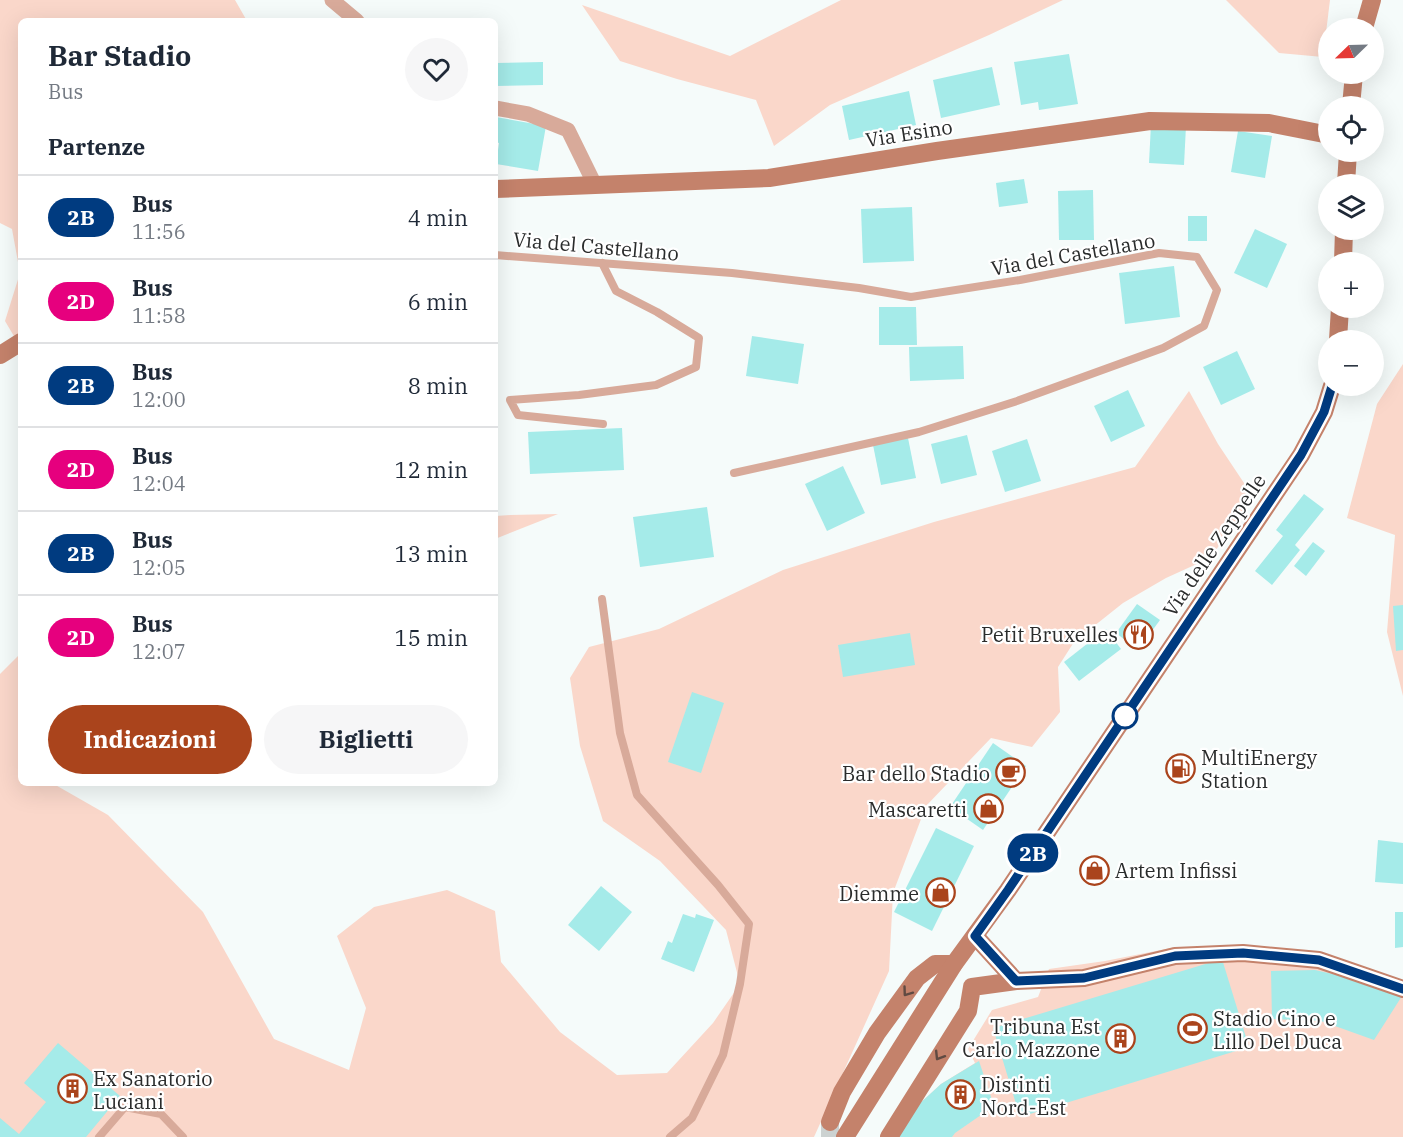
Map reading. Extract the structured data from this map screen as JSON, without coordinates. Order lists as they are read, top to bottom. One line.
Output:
{"streets":{"street":["Via Esino","Via delle Zeppelle"],"lane":["Via del Castellano"]},"places":{"restaurant":["Petit Bruxelles"],"fuel station":["MultiEnergy Station"],"cafe":["Bar dello Stadio"],"shop":["Mascaretti","Artem Infissi","Diemme"],"sports":["Stadio Cino e Lillo Del Duca"],"building":["Tribuna Est Carlo Mazzone","Ex Sanatorio Luciani","Distinti Nord-Est"]},"lines":["bus line 2B"],"north":"bottom left","page":{"on_map":"2B","map_buttons":["+","−"],"heading":[["Bar Stadio","Bus"],"Partenze"],"list":[{"mark":"2B","name":"Bus","note":"11:56","value":"4 min"},{"mark":"2D","name":"Bus","note":"11:58","value":"6 min"},{"mark":"2B","name":"Bus","note":"12:00","value":"8 min"},{"mark":"2D","name":"Bus","note":"12:04","value":"12 min"},{"mark":"2B","name":"Bus","note":"12:05","value":"13 min"},{"mark":"2D","name":"Bus","note":"12:07","value":"15 min"}],"buttons":["Indicazioni","Biglietti"]}}
